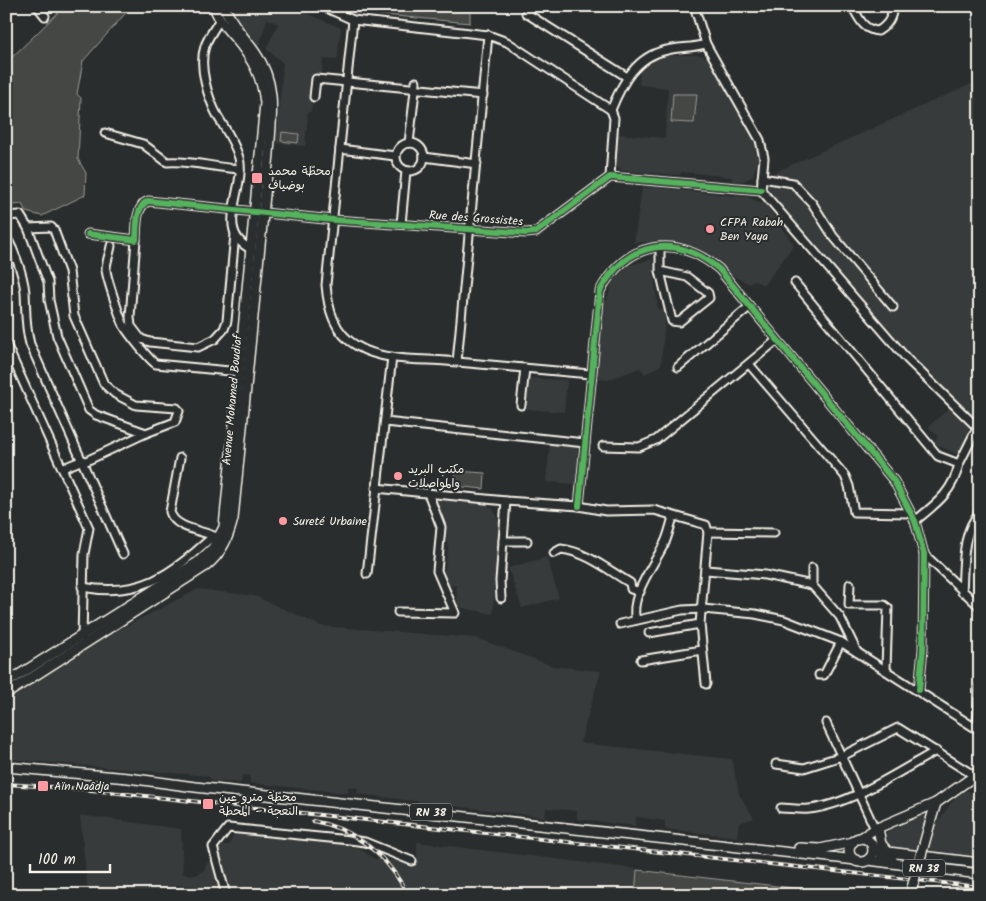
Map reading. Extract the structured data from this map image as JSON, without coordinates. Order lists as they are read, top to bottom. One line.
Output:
{"streets":{"main road":["Avenue Mohamed Boudiaf","RN 38"],"street":["Rue des Grossistes"]},"crossings":[["Rue des Grossistes","Avenue Mohamed Boudiaf"]],"places":{"transit":["محطّة محمد بوضياف","Aïn Naâdja","محطّة مترو عين النعجة – المحطة"],"other":["CFPA Rabah Ben Yaya","مكتب البريد والمواصلات","Sureté Urbaine"]},"scale_bar":"100 m"}
